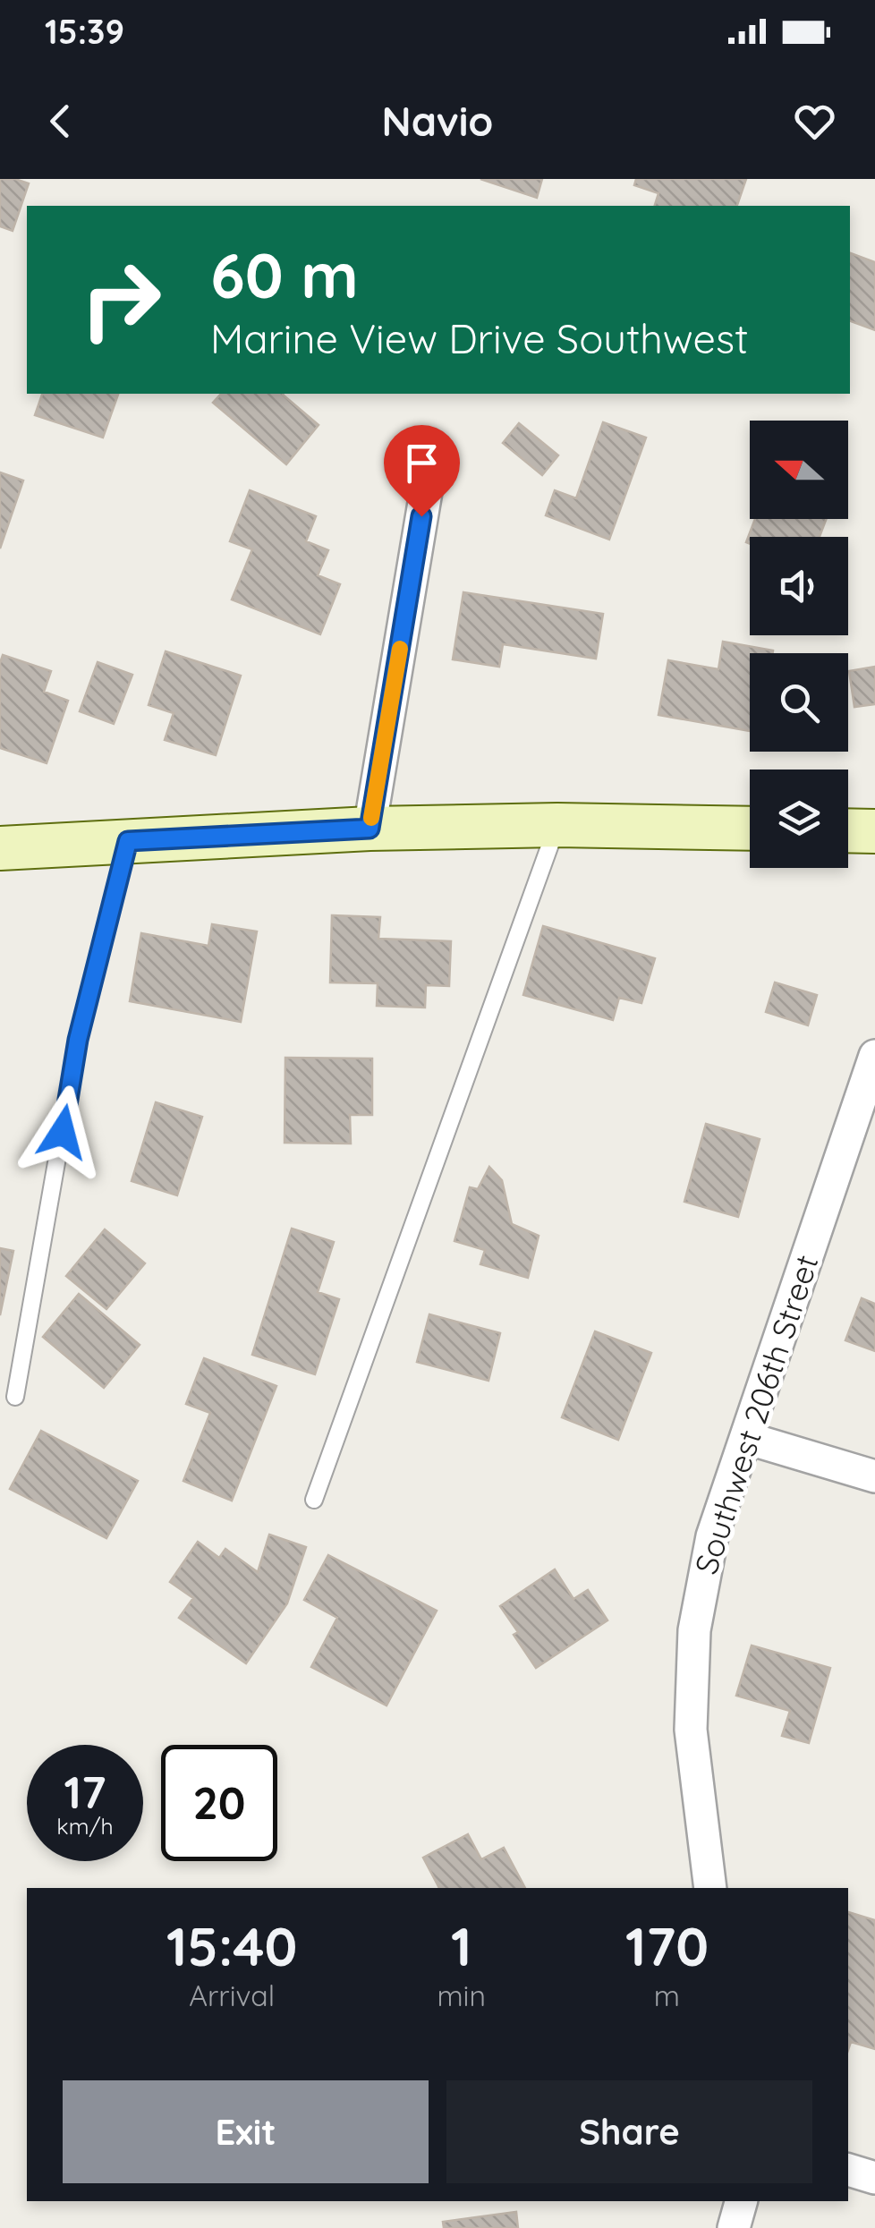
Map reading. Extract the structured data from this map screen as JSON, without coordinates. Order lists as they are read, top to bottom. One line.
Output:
{"streets":{"street":["Southwest 206th Street"]},"north":"left","page":{"status":"15:39","header":"Navio","turn":["60 m","Marine View Drive Southwest"],"speed":"17 km/h","limit":"20","eta":["15:40","Arrival","1","min","170","m"],"buttons":["Exit","Share"]}}
